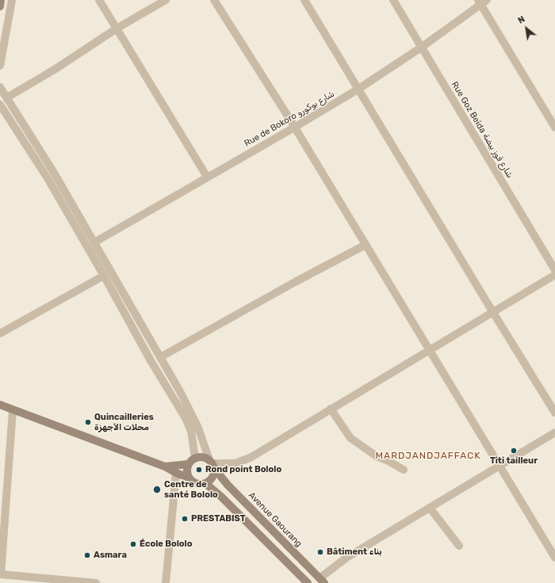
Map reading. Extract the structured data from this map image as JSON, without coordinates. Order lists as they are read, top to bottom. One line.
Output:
{"streets":{"main road":["Avenue Gaourang"],"street":["Rue de Bokoro شارع بوكورو","Rue Goz Beïda شارع قوز بيضة"]},"crossings":[["Rue de Bokoro شارع بوكورو","Rue Goz Beïda شارع قوز بيضة"]],"districts":["MARDJANDJAFFACK"],"places":["Quincailleries محلات الأجهزة","Titi tailleur","Rond point Bololo","Centre de santé Bololo","PRESTABIST","École Bololo","Bâtiment بناء","Asmara"],"north":"top left"}
